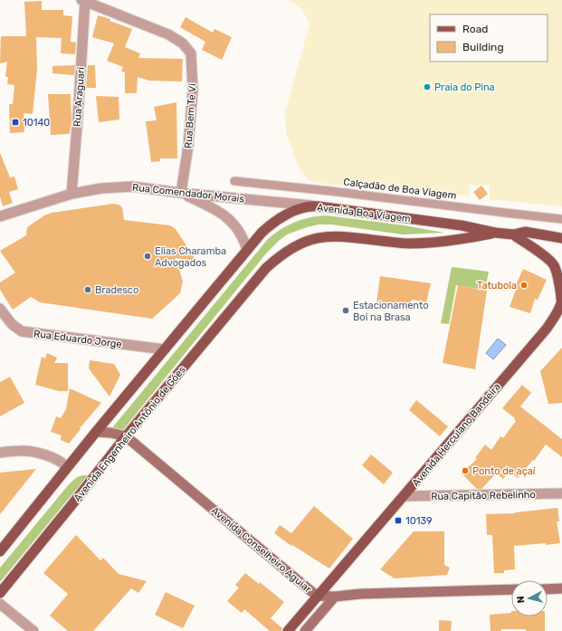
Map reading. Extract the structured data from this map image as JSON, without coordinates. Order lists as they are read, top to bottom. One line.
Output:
{"streets":{"main road":["Avenida Boa Viagem","Avenida Engenheiro Antônio de Góes","Avenida Herculano Bandeira","Avenida Conselheiro Aguiar"],"street":["Rua Araguari","Rua Bem Te Vi","Calçadão de Boa Viagem","Rua Comendador Morais","Rua Eduardo Jorge","Rua Capitão Rebelinho"]},"crossings":[["Rua Araguari","Rua Bem Te Vi"],["Rua Araguari","Rua Comendador Morais"],["Rua Bem Te Vi","Rua Comendador Morais"],["Rua Comendador Morais","Avenida Boa Viagem"],["Avenida Boa Viagem","Avenida Engenheiro Antônio de Góes"],["Avenida Boa Viagem","Avenida Herculano Bandeira"],["Avenida Engenheiro Antônio de Góes","Avenida Conselheiro Aguiar"],["Avenida Herculano Bandeira","Rua Capitão Rebelinho"],["Avenida Herculano Bandeira","Avenida Conselheiro Aguiar"]],"places":{"other":["Praia do Pina","Elias Charamba Advogados","Tatubola","Bradesco","Estacionamento Boi na Brasa","Ponto de açaí"],"transit":["10140","10139"]},"legend":["Road","Building"],"north":"left"}
